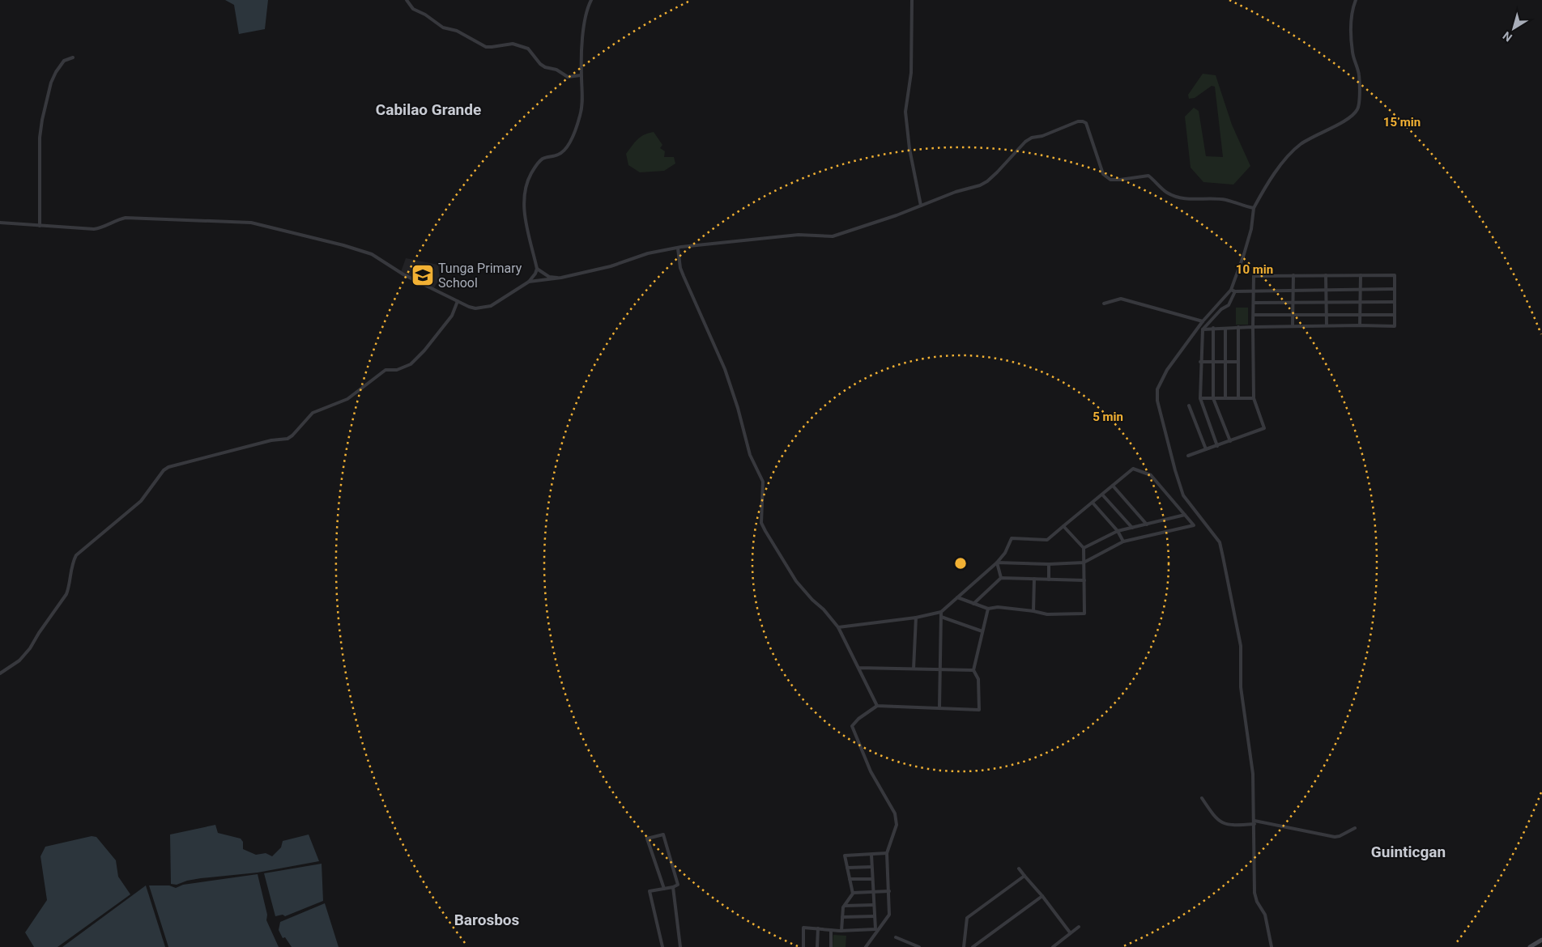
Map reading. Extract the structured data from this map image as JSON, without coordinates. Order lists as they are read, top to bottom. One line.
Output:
{"districts":["Cabilao Grande","Guinticgan","Barosbos"],"places":{"school or university":["Tunga Primary School"]},"north":"bottom left","rings":["15 min","10 min","5 min"]}
